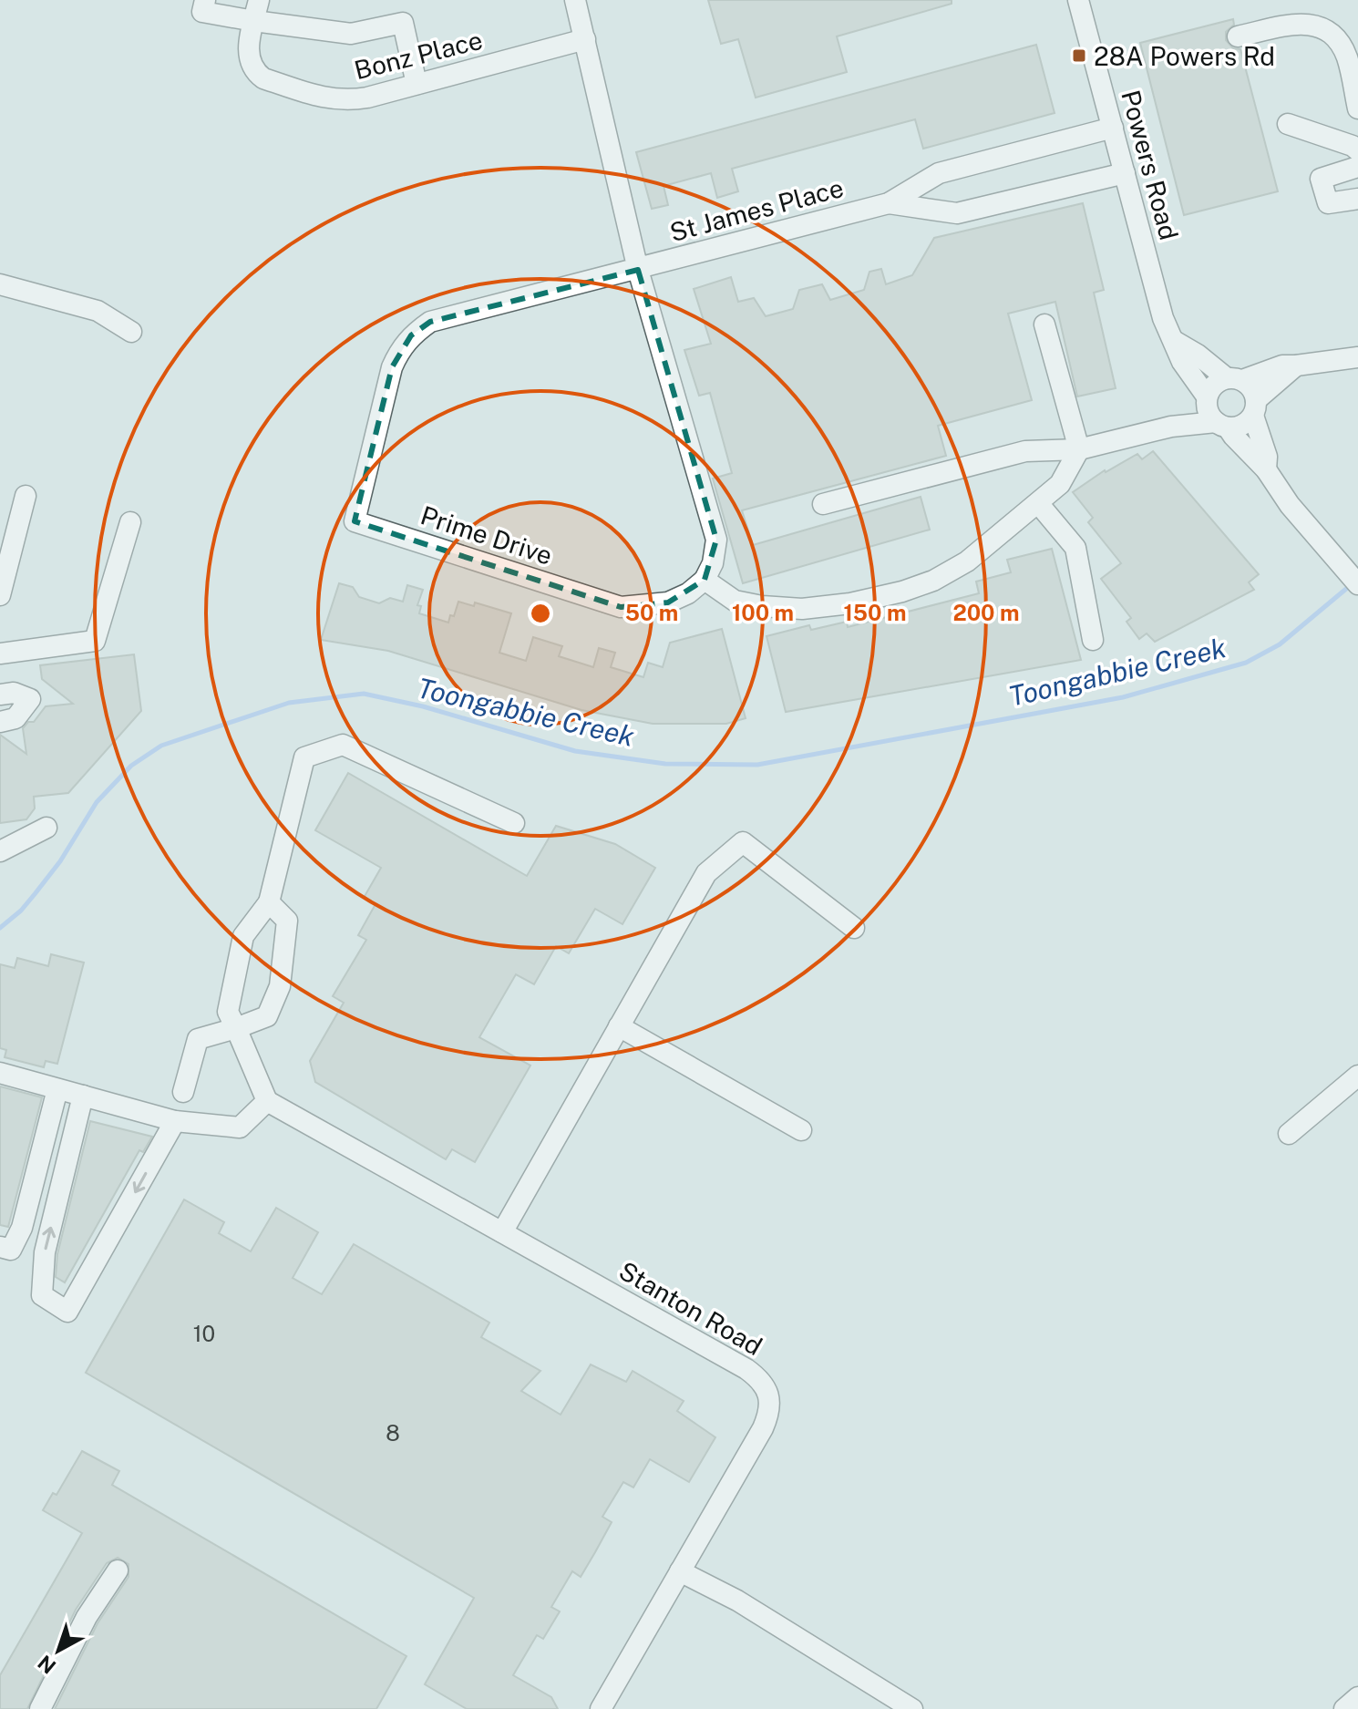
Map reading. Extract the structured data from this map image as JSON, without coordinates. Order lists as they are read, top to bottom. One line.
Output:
{"streets":{"street":["Bonz Place","Powers Road","St James Place","Prime Drive","Stanton Road"]},"crossings":[["St James Place","Prime Drive"]],"water":["Toongabbie Creek"],"places":{"transit":["28A Powers Rd"]},"house_numbers":["10","8"],"north":"bottom left","rings":["50 m","100 m","150 m","200 m"]}
